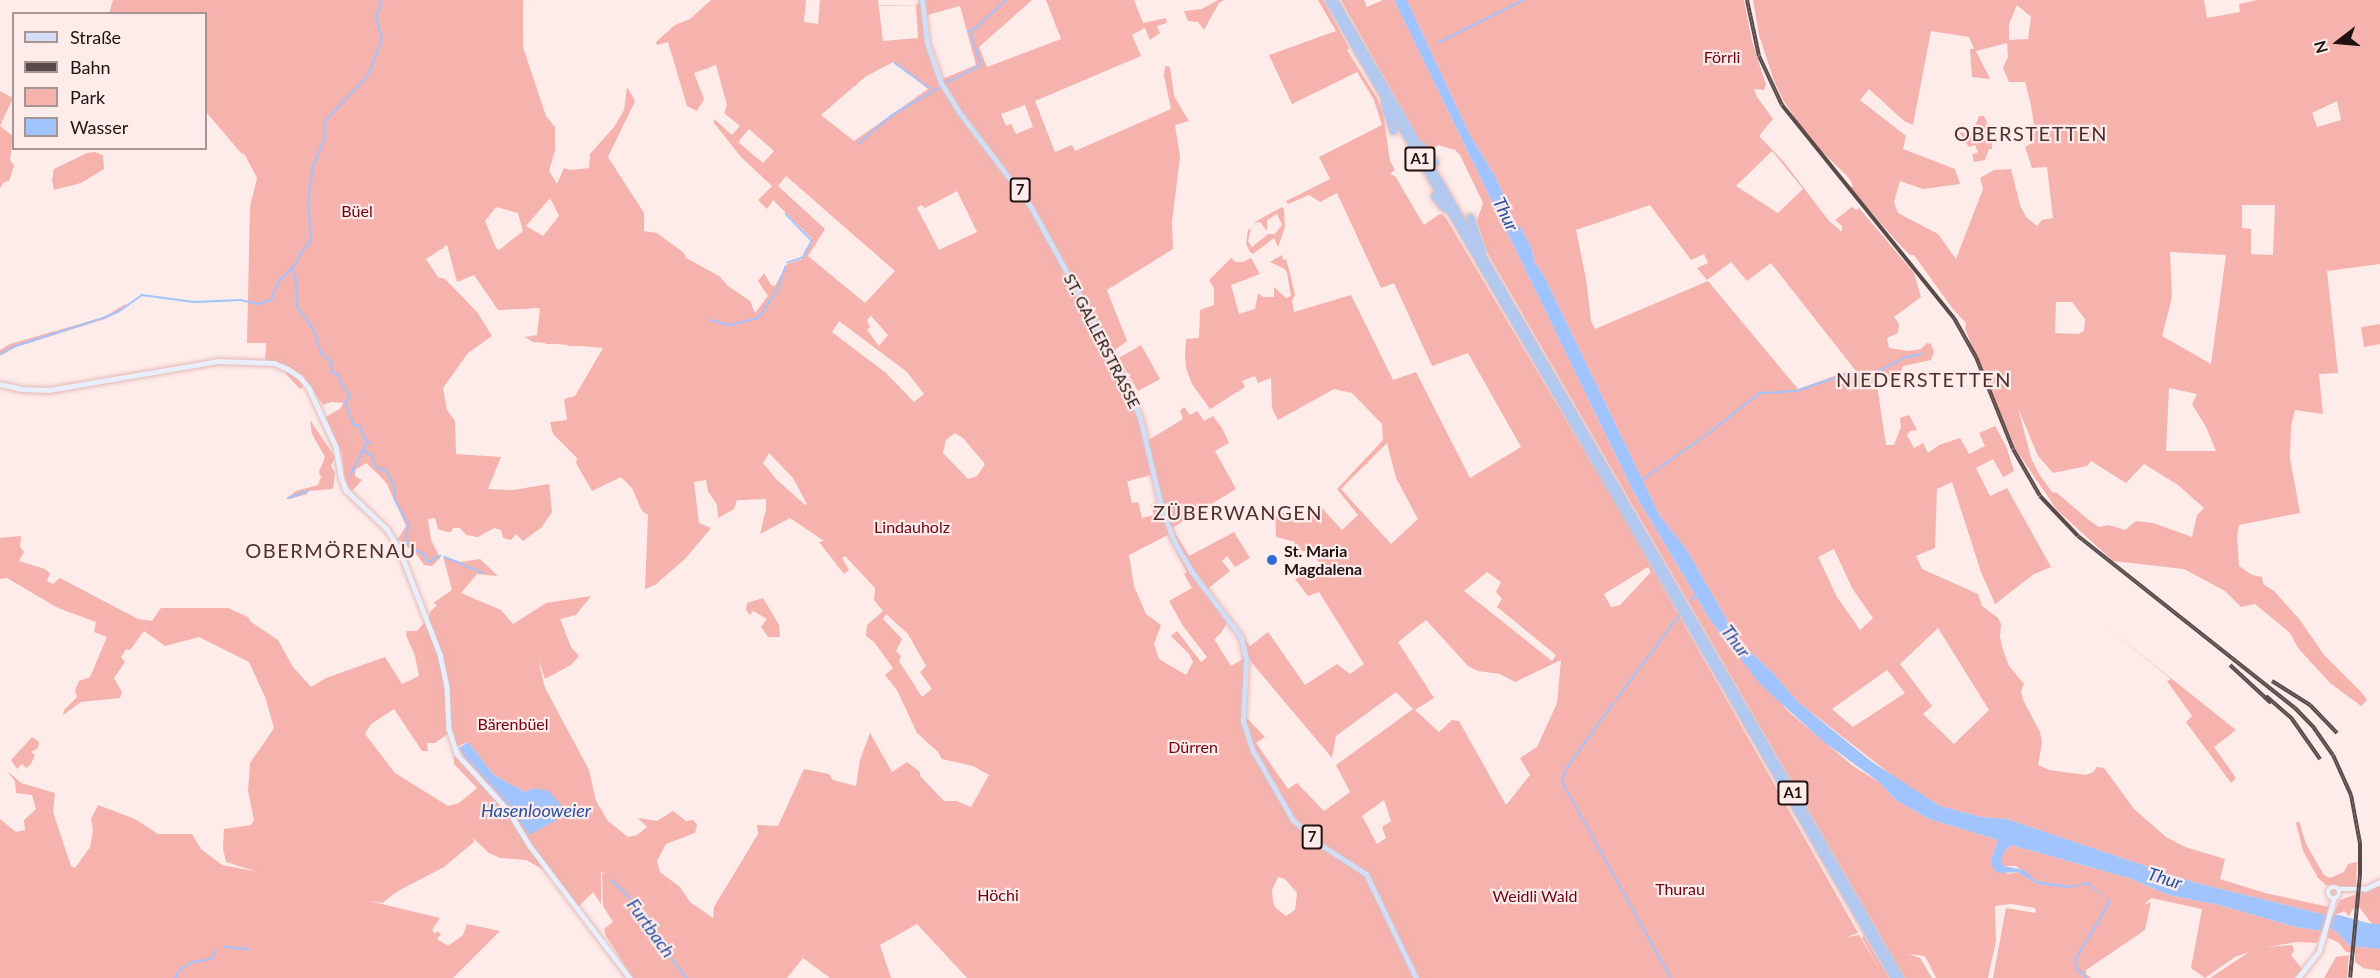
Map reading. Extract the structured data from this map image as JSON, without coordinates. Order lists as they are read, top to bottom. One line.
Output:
{"streets":{"highway":["A1"],"main road":["7","ST. GALLERSTRASSE"]},"districts":["OBERSTETTEN","NIEDERSTETTEN","ZÜBERWANGEN","OBERMÖRENAU"],"water":["Thur","Hasenlooweier","Furtbach"],"parks":["Förrli","Büel","Lindauholz","Bärenbüel","Dürren","Thurau","Höchi","Weidli Wald"],"places":["St. Maria Magdalena"],"legend":["Straße","Bahn","Park","Wasser"],"north":"left"}
